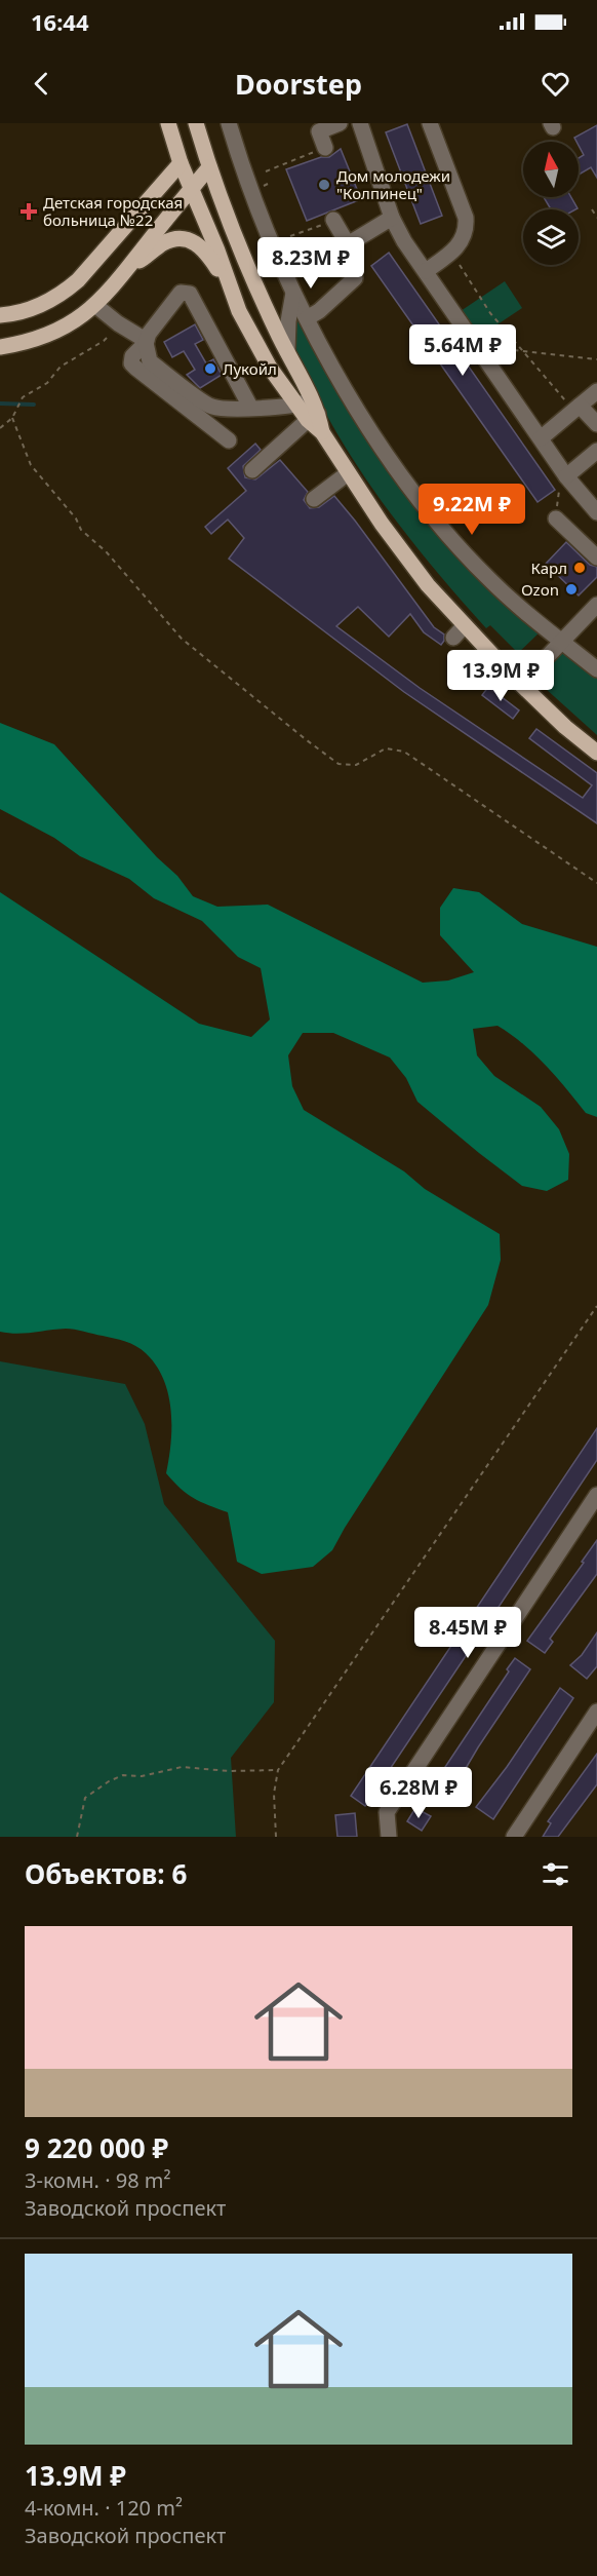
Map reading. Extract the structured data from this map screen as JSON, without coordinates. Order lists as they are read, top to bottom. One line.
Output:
{"places":{"other":["Дом молодежи \"Колпинец\"","Лукойл","Карл","Ozon"],"health":["Детская городская больница №22"]},"north":"top","page":{"status":"16:44","header":"Doorstep","price":["8.23M ₽","5.64M ₽","9.22M ₽","13.9M ₽","8.45M ₽","6.28M ₽"],"heading":"Объектов: 6","list":[{"name":"9 220 000 ₽","note":"3-комн. · 98 m² · Заводской проспект"},{"name":"13.9M ₽","note":"4-комн. · 120 m² · Заводской проспект"}]}}
